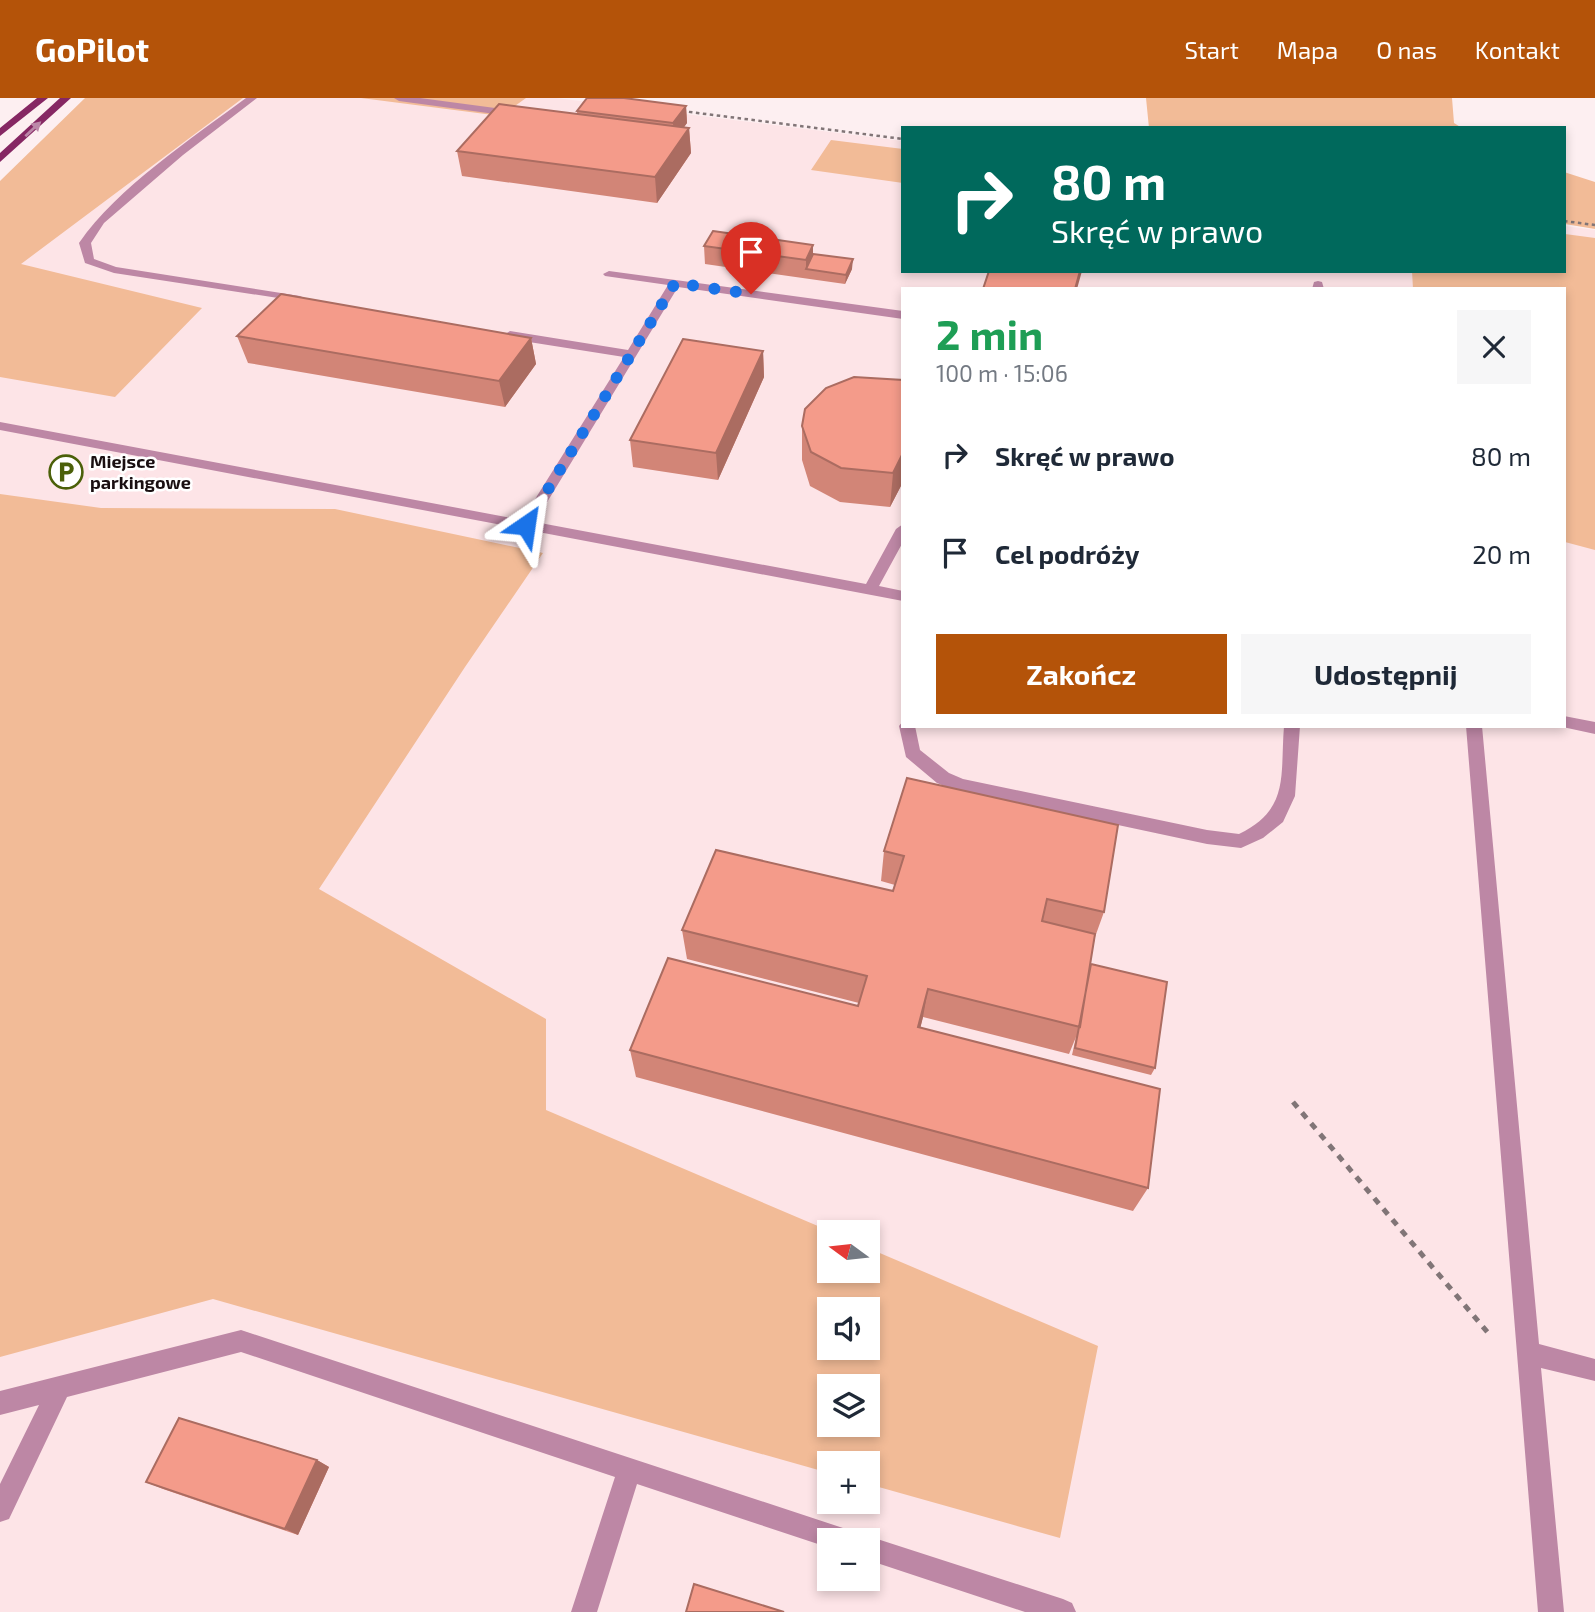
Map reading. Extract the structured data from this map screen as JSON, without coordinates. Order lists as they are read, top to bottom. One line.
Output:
{"places":{"parking":["Miejsce parkingowe"]},"north":"left","page":{"header":"GoPilot","nav":["Start","Mapa","O nas","Kontakt"],"turn":["80 m","Skręć w prawo"],"heading":["2 min","100 m · 15:06"],"list":[{"name":"Skręć w prawo","value":"80 m"},{"name":"Cel podróży","value":"20 m"}],"buttons":["Zakończ","Udostępnij"],"map_buttons":["+","−"]}}
